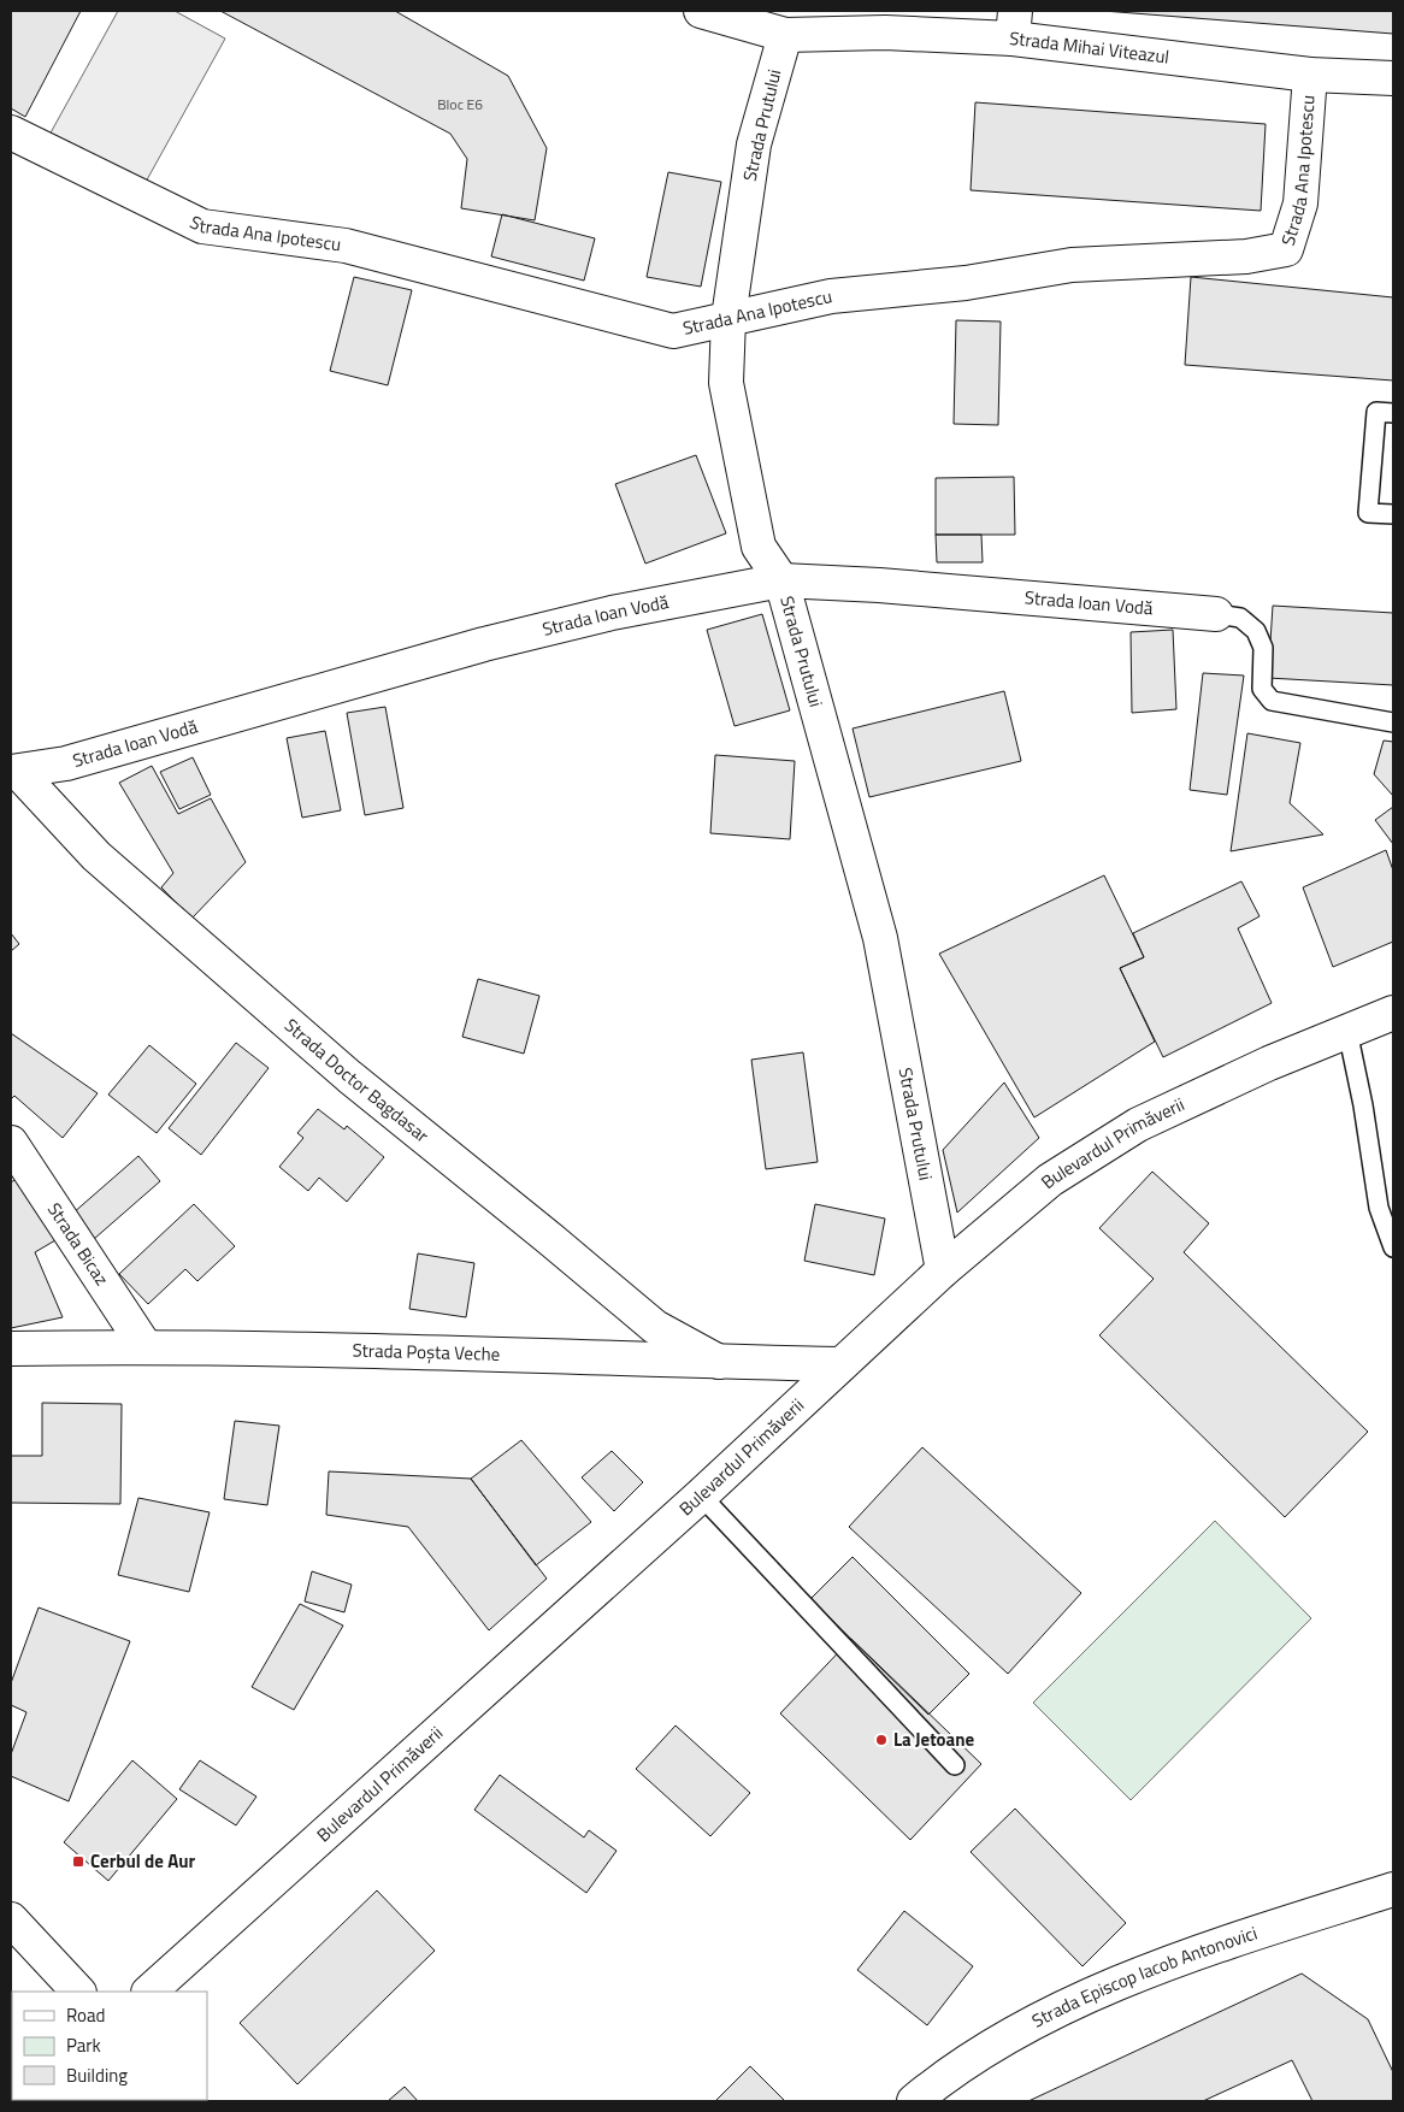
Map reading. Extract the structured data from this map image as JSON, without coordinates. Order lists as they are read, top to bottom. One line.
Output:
{"streets":{"street":["Strada Mihai Viteazul","Strada Prutului","Strada Ana Ipotescu","Strada Ioan Vodă","Strada Doctor Bagdasar","Bulevardul Primăverii","Strada Bicaz","Strada Poșta Veche","Strada Episcop Iacob Antonovici"]},"crossings":[["Strada Mihai Viteazul","Strada Prutului"],["Strada Mihai Viteazul","Strada Ana Ipotescu"],["Strada Prutului","Strada Ana Ipotescu"],["Strada Prutului","Strada Ioan Vodă"],["Strada Prutului","Bulevardul Primăverii"],["Strada Ioan Vodă","Strada Doctor Bagdasar"],["Strada Doctor Bagdasar","Strada Poșta Veche"],["Bulevardul Primăverii","Strada Poșta Veche"],["Strada Bicaz","Strada Poșta Veche"]],"places":{"other":["La Jetoane"],"transit":["Cerbul de Aur"]},"house_numbers":["Bloc E6"],"legend":["Road","Park","Building"]}
